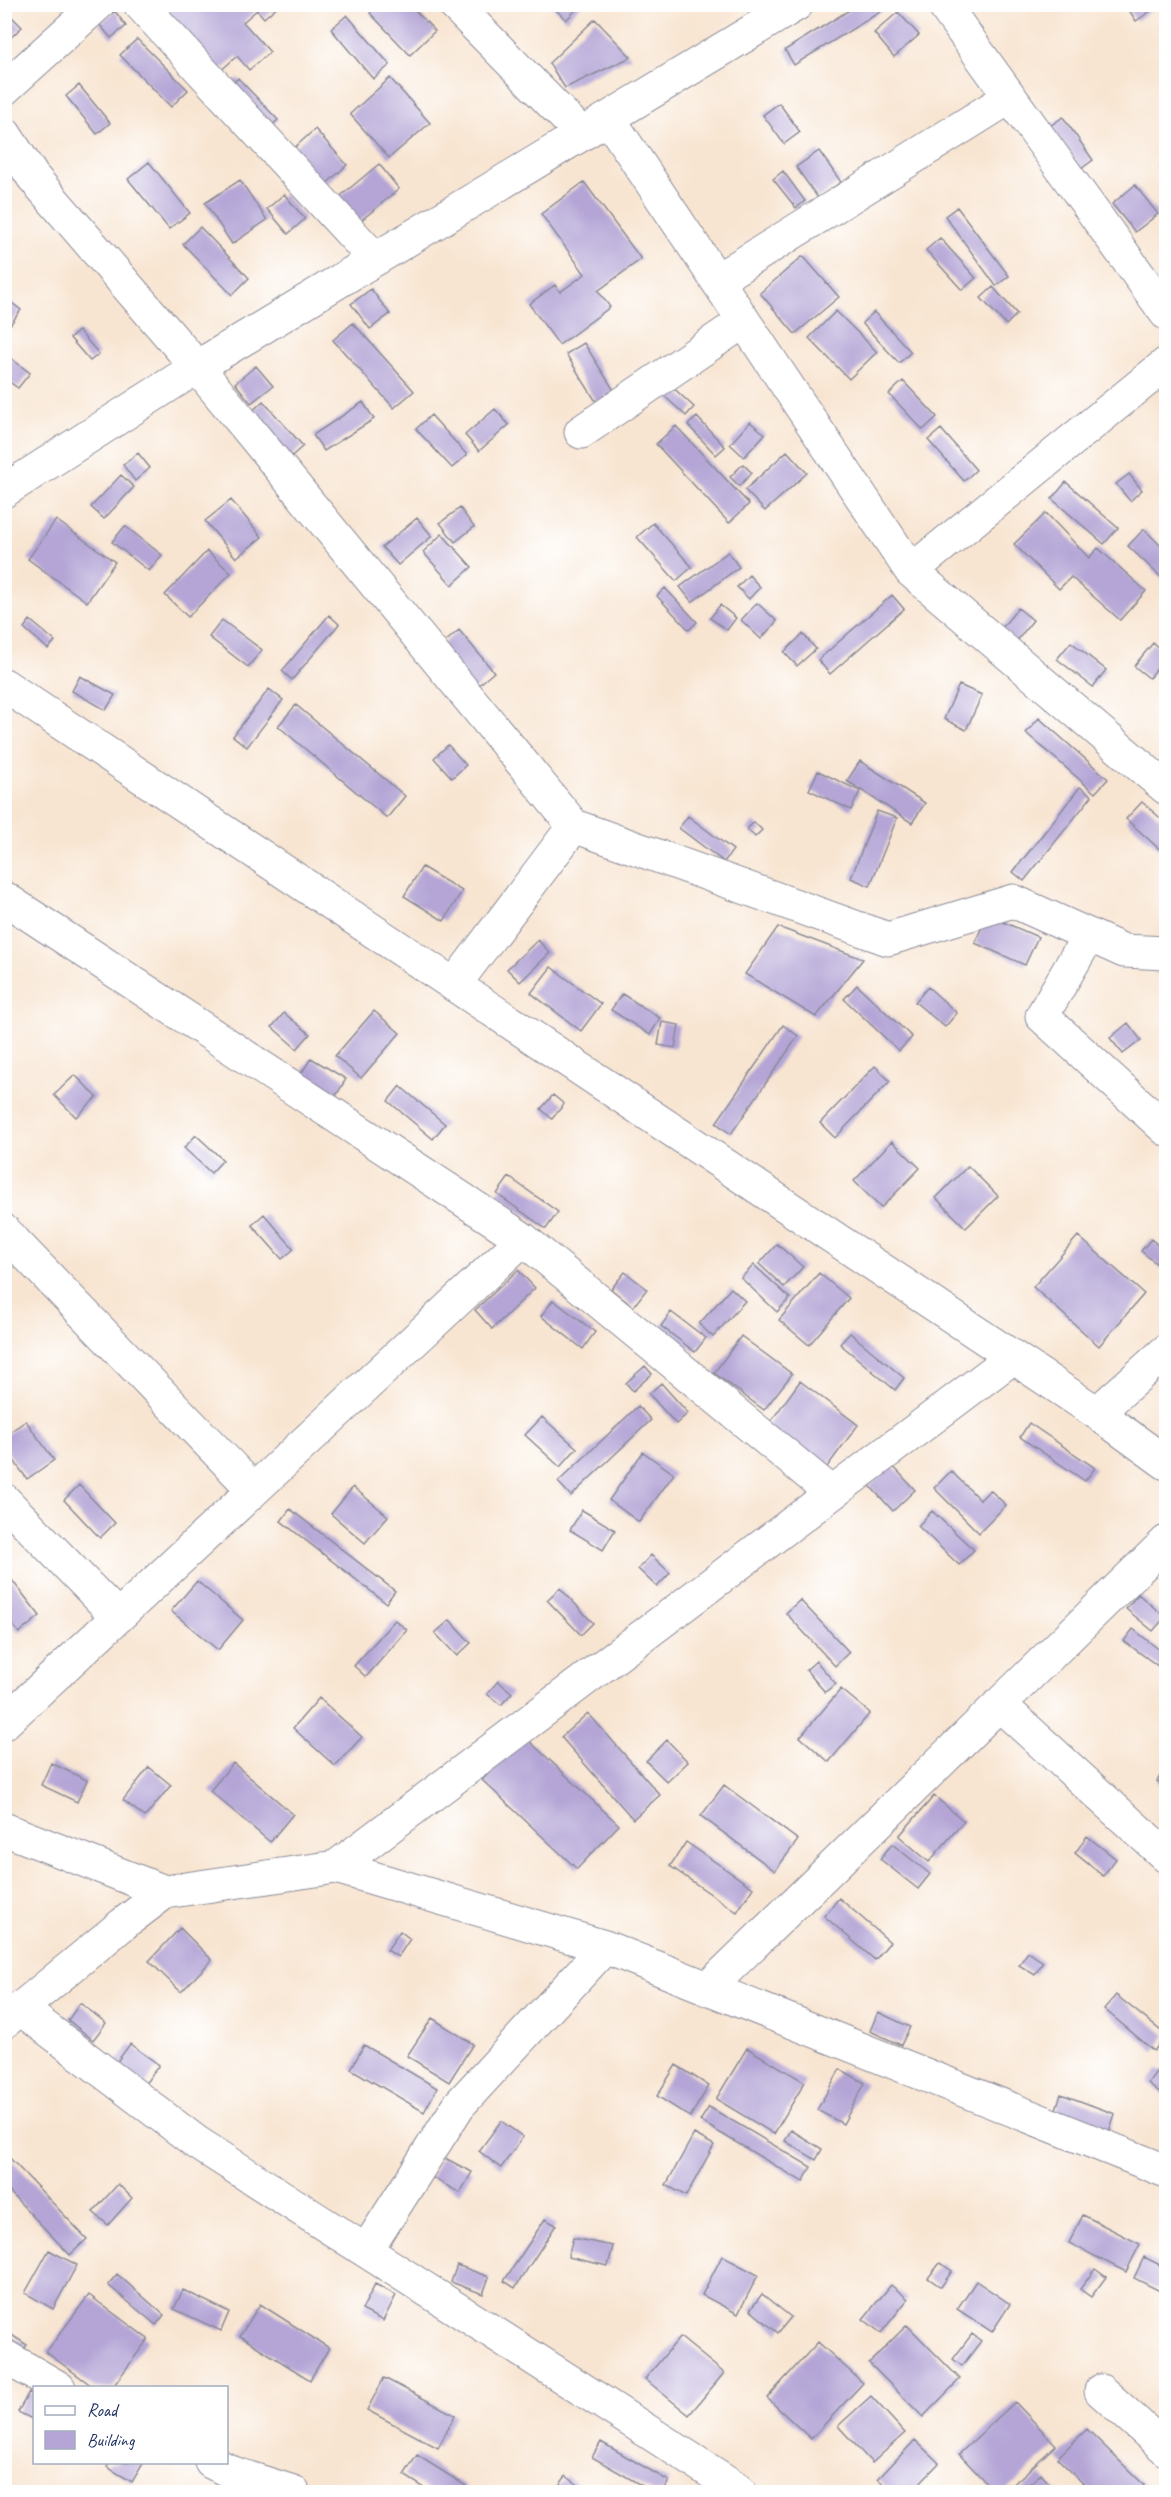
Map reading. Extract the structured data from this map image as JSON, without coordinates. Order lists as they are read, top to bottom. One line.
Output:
{"legend":["Road","Building"]}
